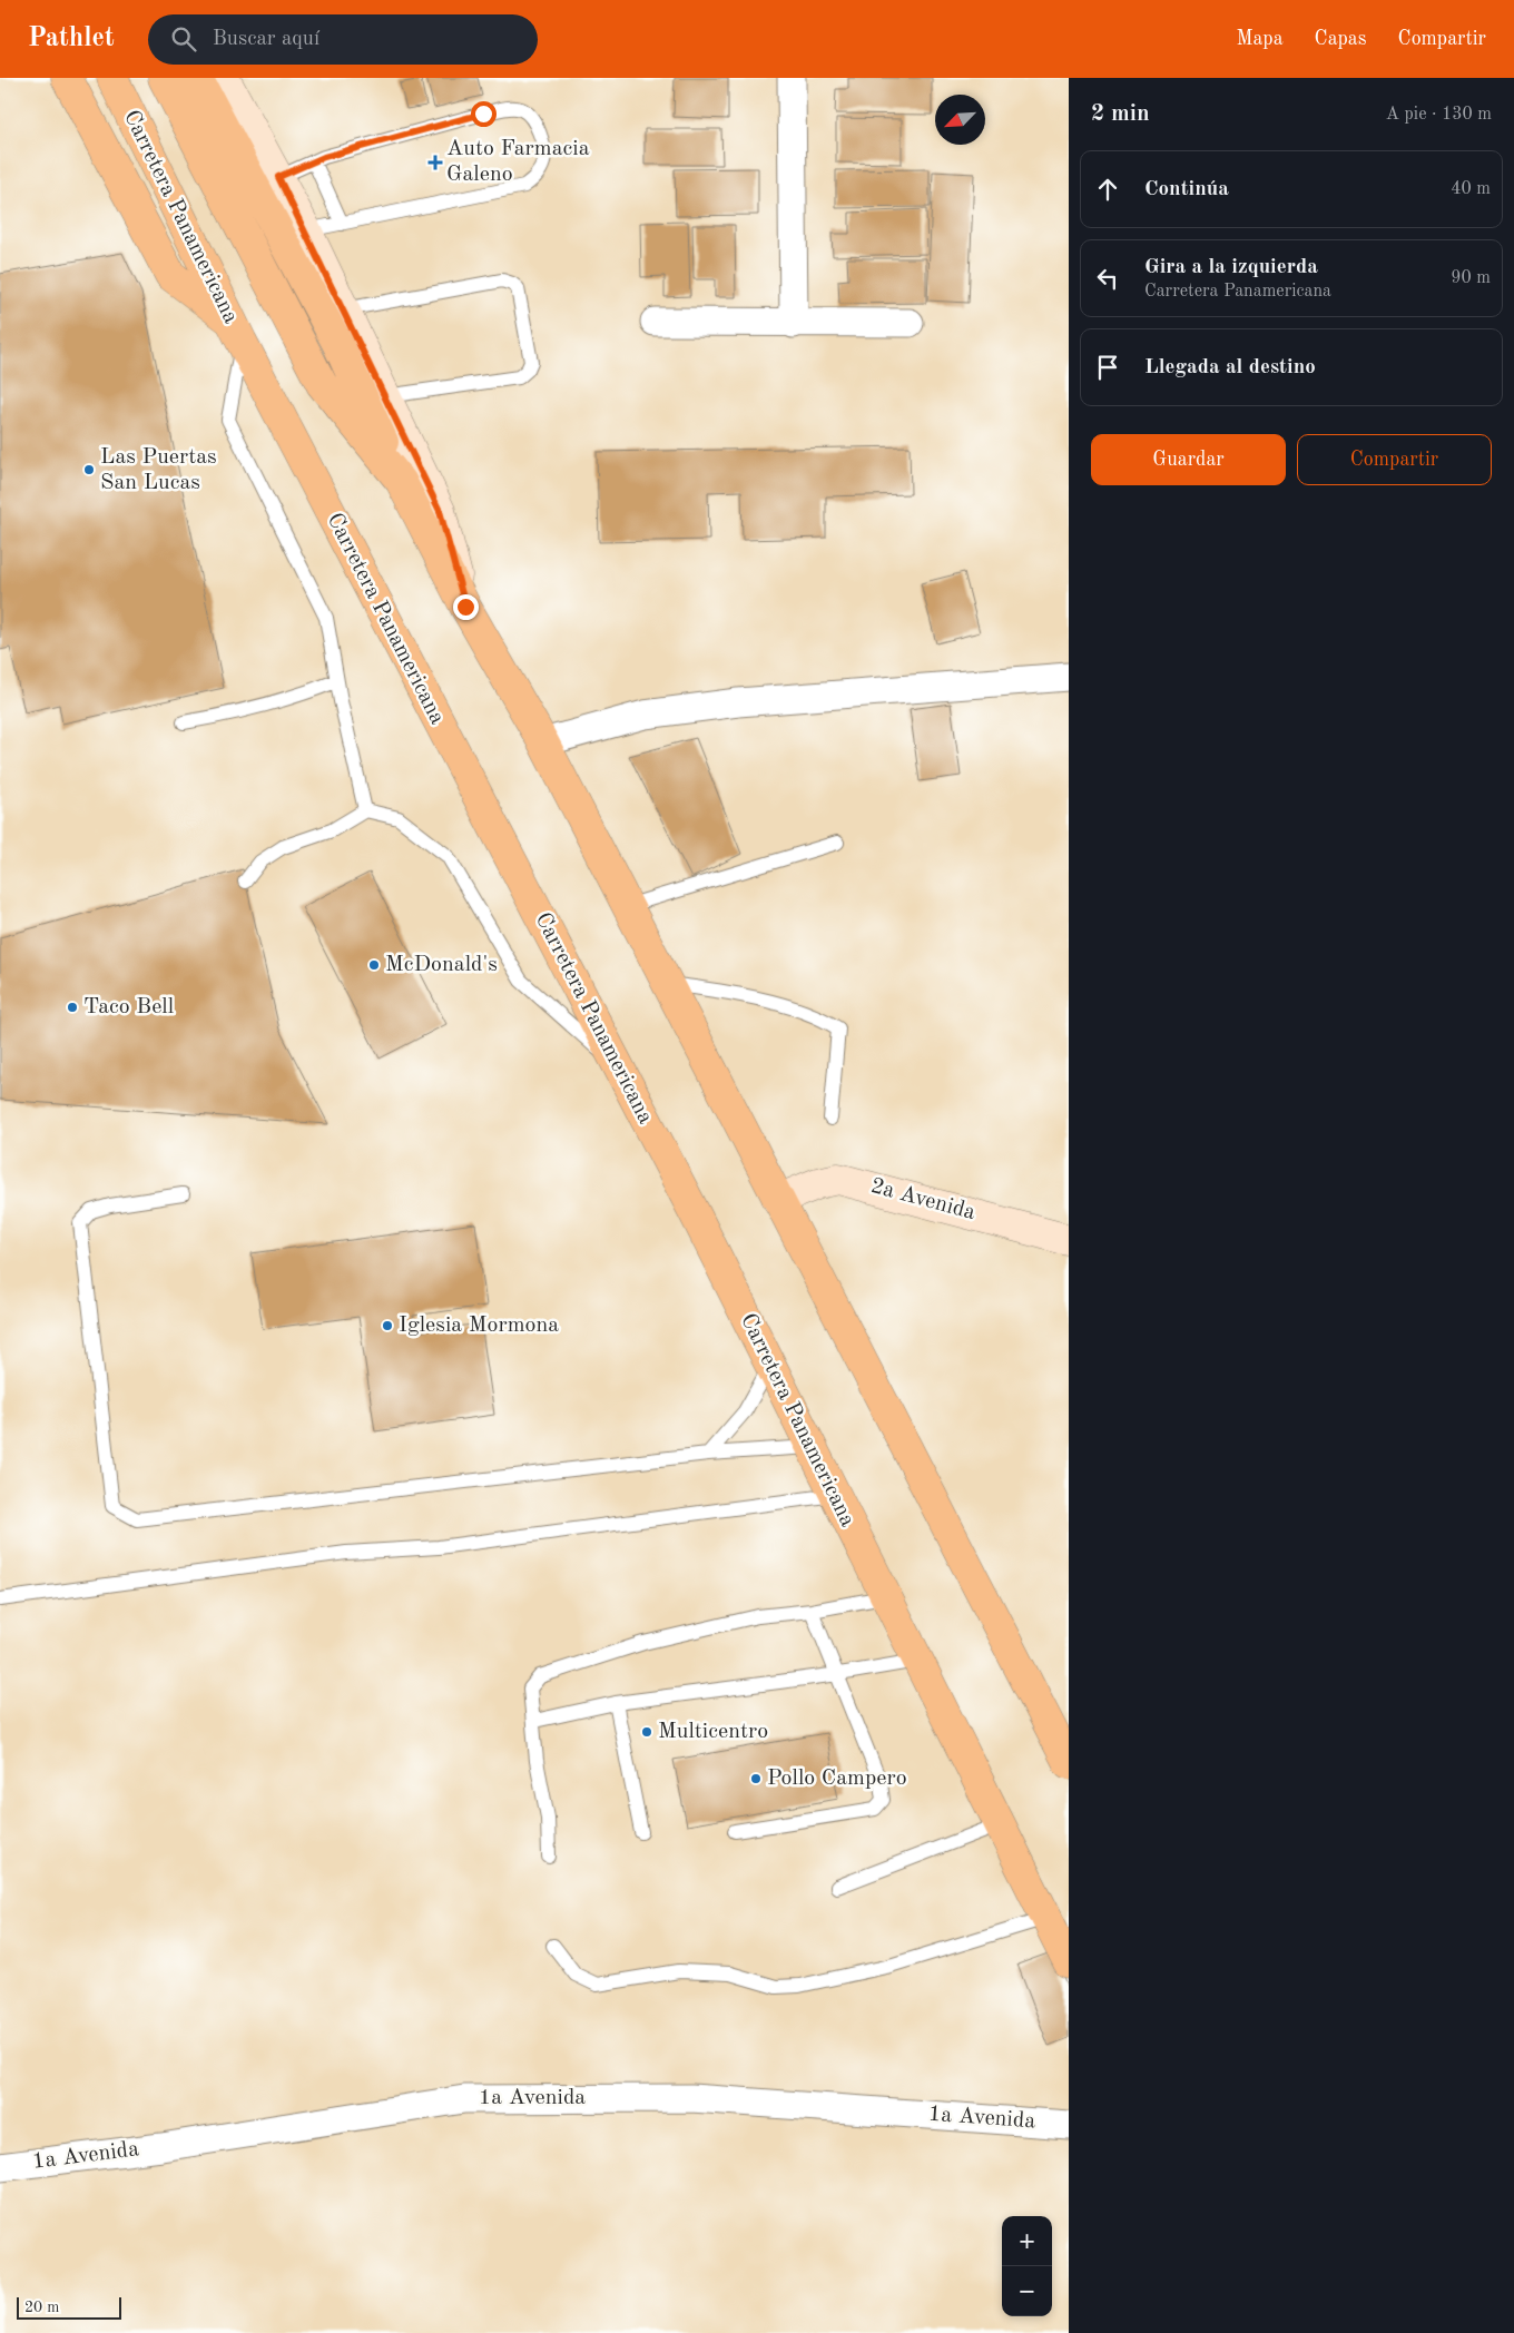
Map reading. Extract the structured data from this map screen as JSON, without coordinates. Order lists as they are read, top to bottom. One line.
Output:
{"streets":{"highway":["Carretera Panamericana"],"main road":["2a Avenida"],"street":["1a Avenida"]},"places":{"health":["Auto Farmacia Galeno"],"other":["Las Puertas San Lucas","McDonald's","Taco Bell","Iglesia Mormona","Multicentro","Pollo Campero"]},"scale_bar":"20 m","north":"bottom left","page":{"header":"Pathlet","search":"Buscar aquí","nav":["Mapa","Capas","Compartir"],"heading":["2 min","A pie · 130 m"],"list":[["Continúa","40 m"],["Gira a la izquierda","Carretera Panamericana","90 m"],"Llegada al destino"],"buttons":["Guardar","Compartir"],"map_buttons":["+","−"],"scale":"20 m"}}
